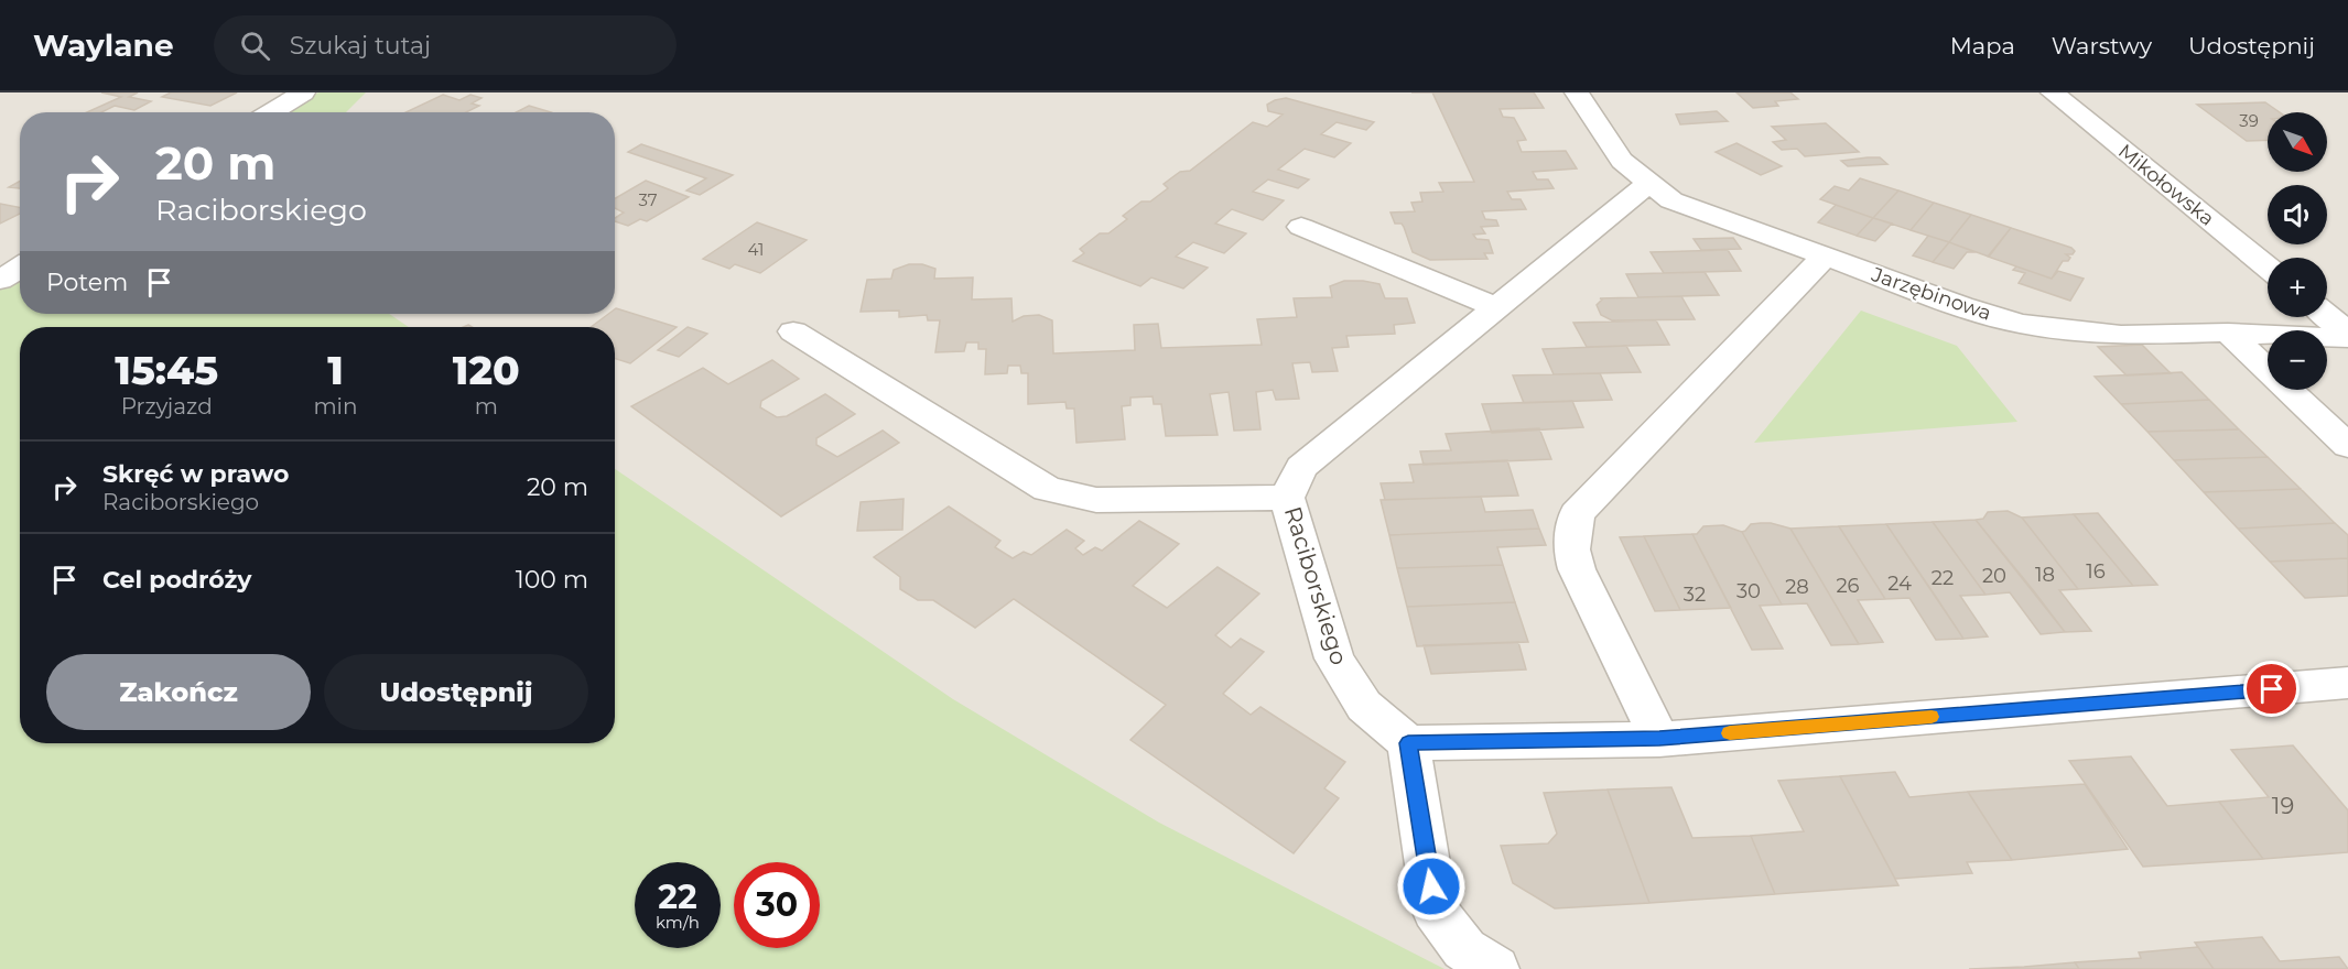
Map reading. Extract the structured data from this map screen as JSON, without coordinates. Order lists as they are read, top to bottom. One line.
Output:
{"streets":{"street":["Mikołowska","Jarzębinowa","Raciborskiego"]},"crossings":[["Jarzębinowa","Raciborskiego"]],"house_numbers":["39","37","41","16","18","20","22","24","26","28","30","32","19"],"north":"bottom right","page":{"header":"Waylane","search":"Szukaj tutaj","nav":["Mapa","Warstwy","Udostępnij"],"map_buttons":["+","−"],"turn":["20 m","Raciborskiego"],"then":"Potem","eta":["15:45","Przyjazd","1","min","120","m"],"list":[{"name":"Skręć w prawo","note":"Raciborskiego","value":"20 m"},{"name":"Cel podróży","value":"100 m"}],"buttons":["Zakończ","Udostępnij"],"speed":"22 km/h","limit":"30"}}
